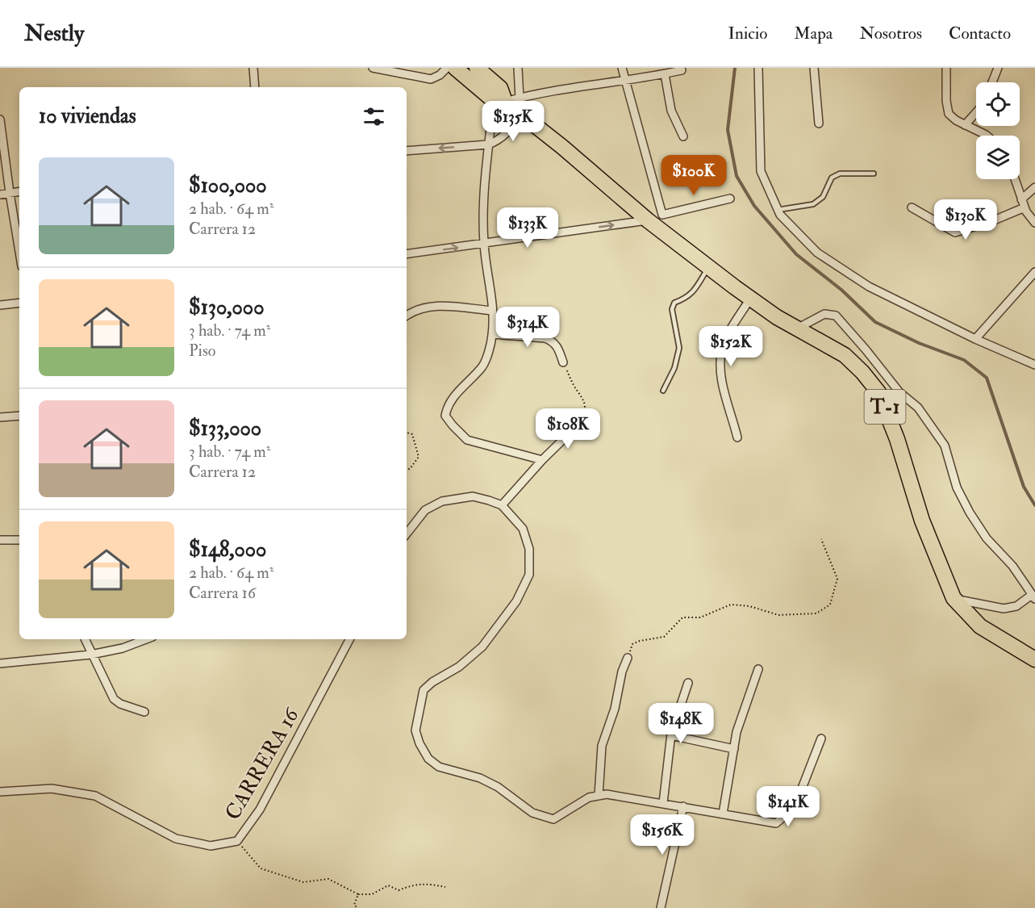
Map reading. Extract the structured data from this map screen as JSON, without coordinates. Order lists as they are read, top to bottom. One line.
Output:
{"streets":{"highway":["T-1"],"street":["CARRERA 16"]},"page":{"header":"Nestly","nav":["Inicio","Mapa","Nosotros","Contacto"],"heading":"10 viviendas","price":["$135K","$100K","$130K","$133K","$314K","$152K","$108K","$148K","$141K","$156K"],"list":[{"name":"$100,000","note":"2 hab. · 64 m² · Carrera 12"},{"name":"$130,000","note":"3 hab. · 74 m² · Piso"},{"name":"$133,000","note":"3 hab. · 74 m² · Carrera 12"},{"name":"$148,000","note":"2 hab. · 64 m² · Carrera 16"}]}}
